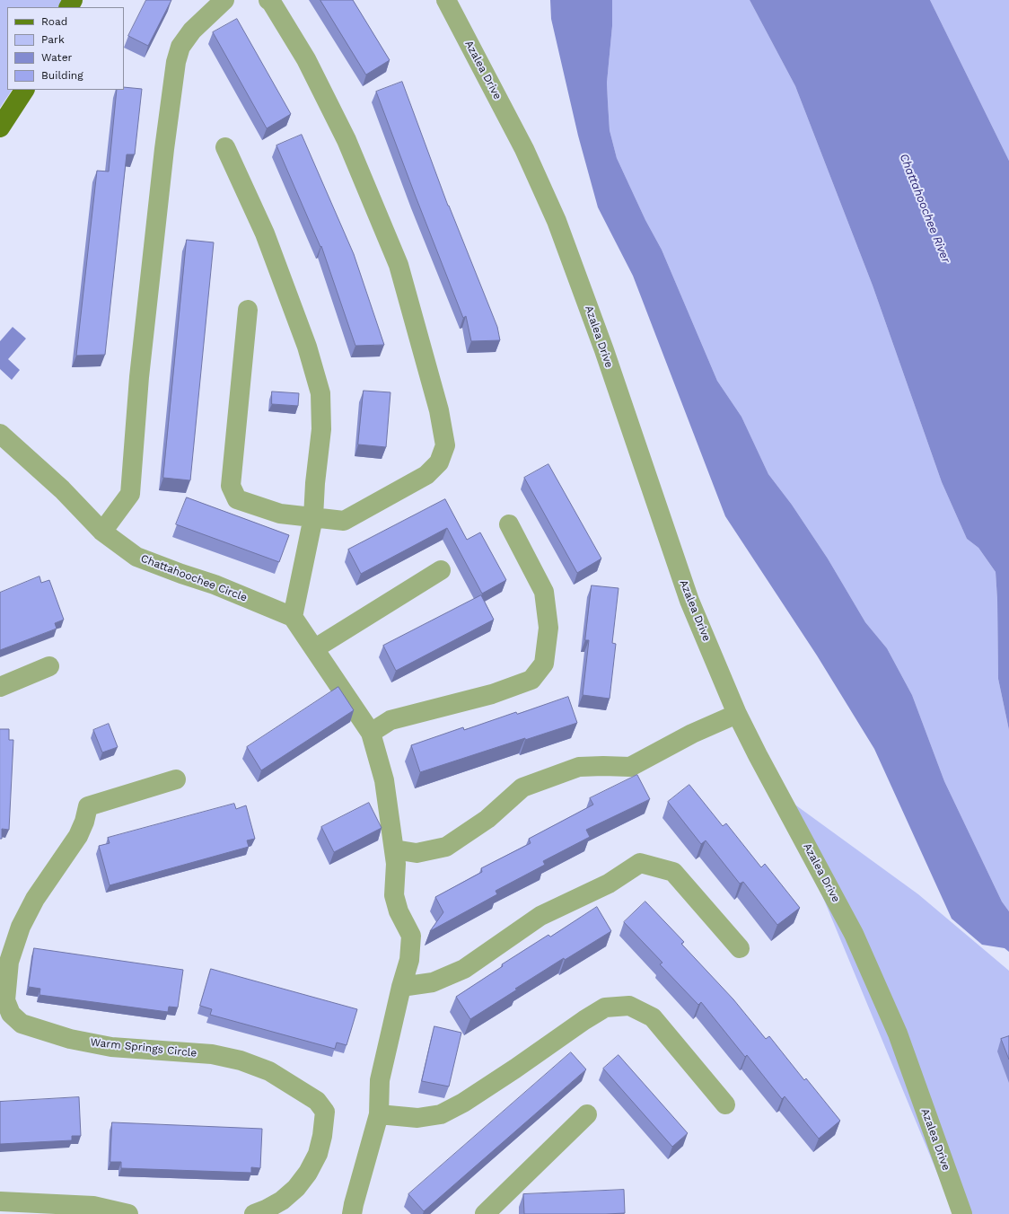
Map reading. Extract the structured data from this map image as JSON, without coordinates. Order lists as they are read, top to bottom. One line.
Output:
{"streets":{"street":["Azalea Drive","Chattahoochee Circle","Warm Springs Circle"]},"water":["Chattahoochee River"],"legend":["Road","Park","Water","Building"]}
